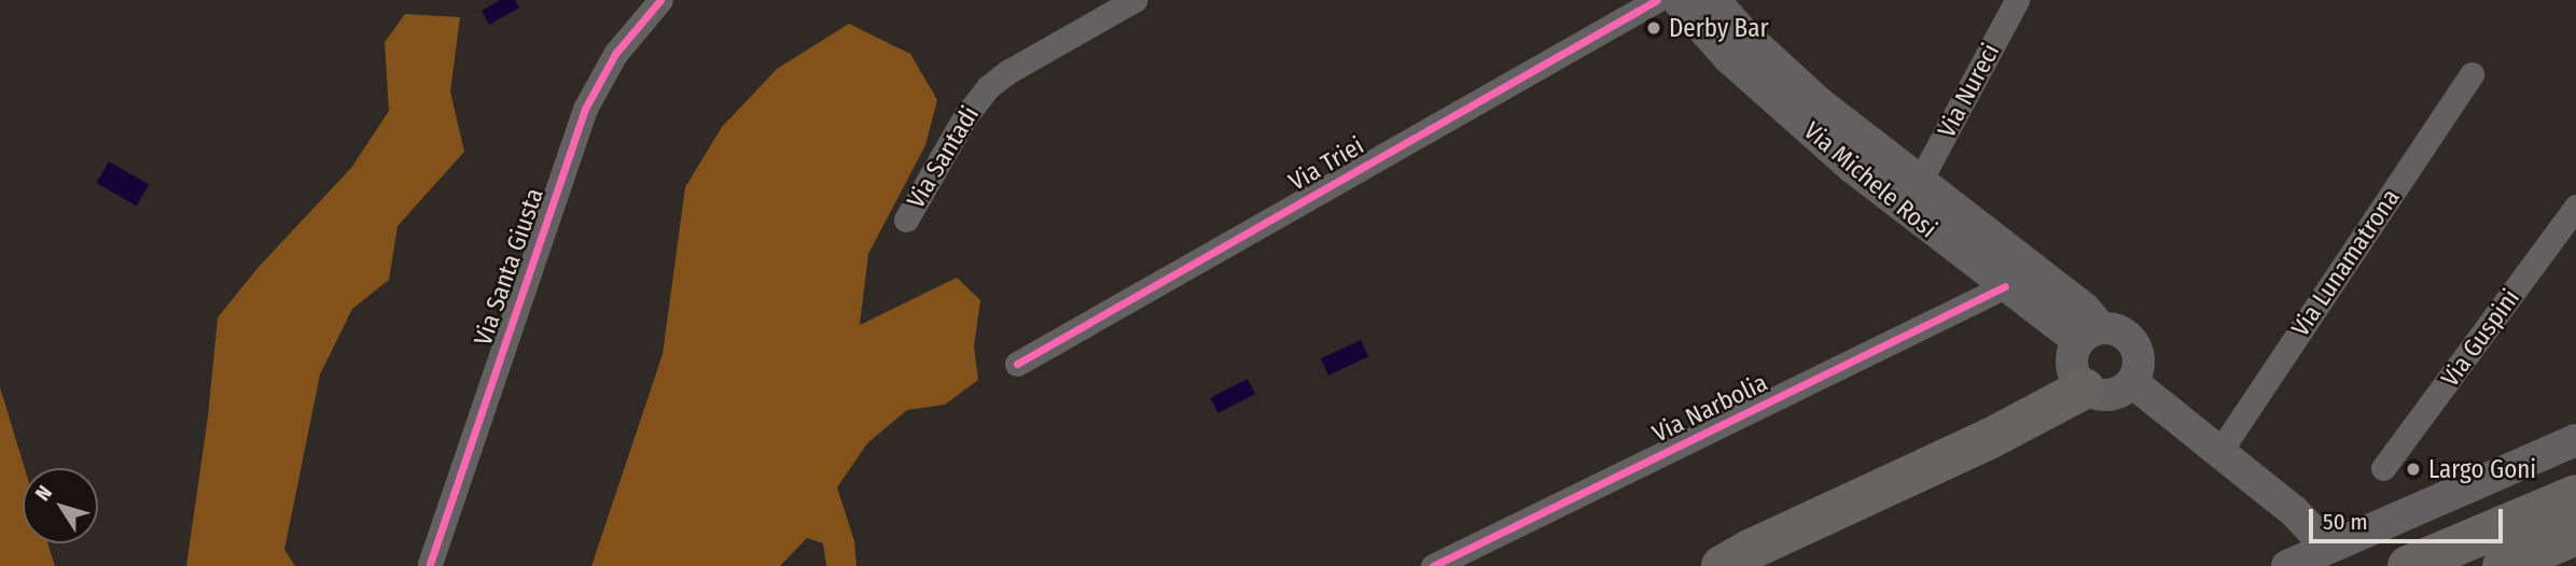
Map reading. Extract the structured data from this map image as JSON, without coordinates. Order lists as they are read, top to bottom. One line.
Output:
{"streets":{"street":["Via Nureci","Via Santadi","Via Triei","Via Michele Rosi","Via Lunamatrona","Via Santa Giusta","Via Guspini","Via Narbolia"]},"crossings":[["Via Nureci","Via Michele Rosi"],["Via Michele Rosi","Via Narbolia"]],"places":["Derby Bar","Largo Goni"],"scale_bar":"50 m","north":"top left"}
